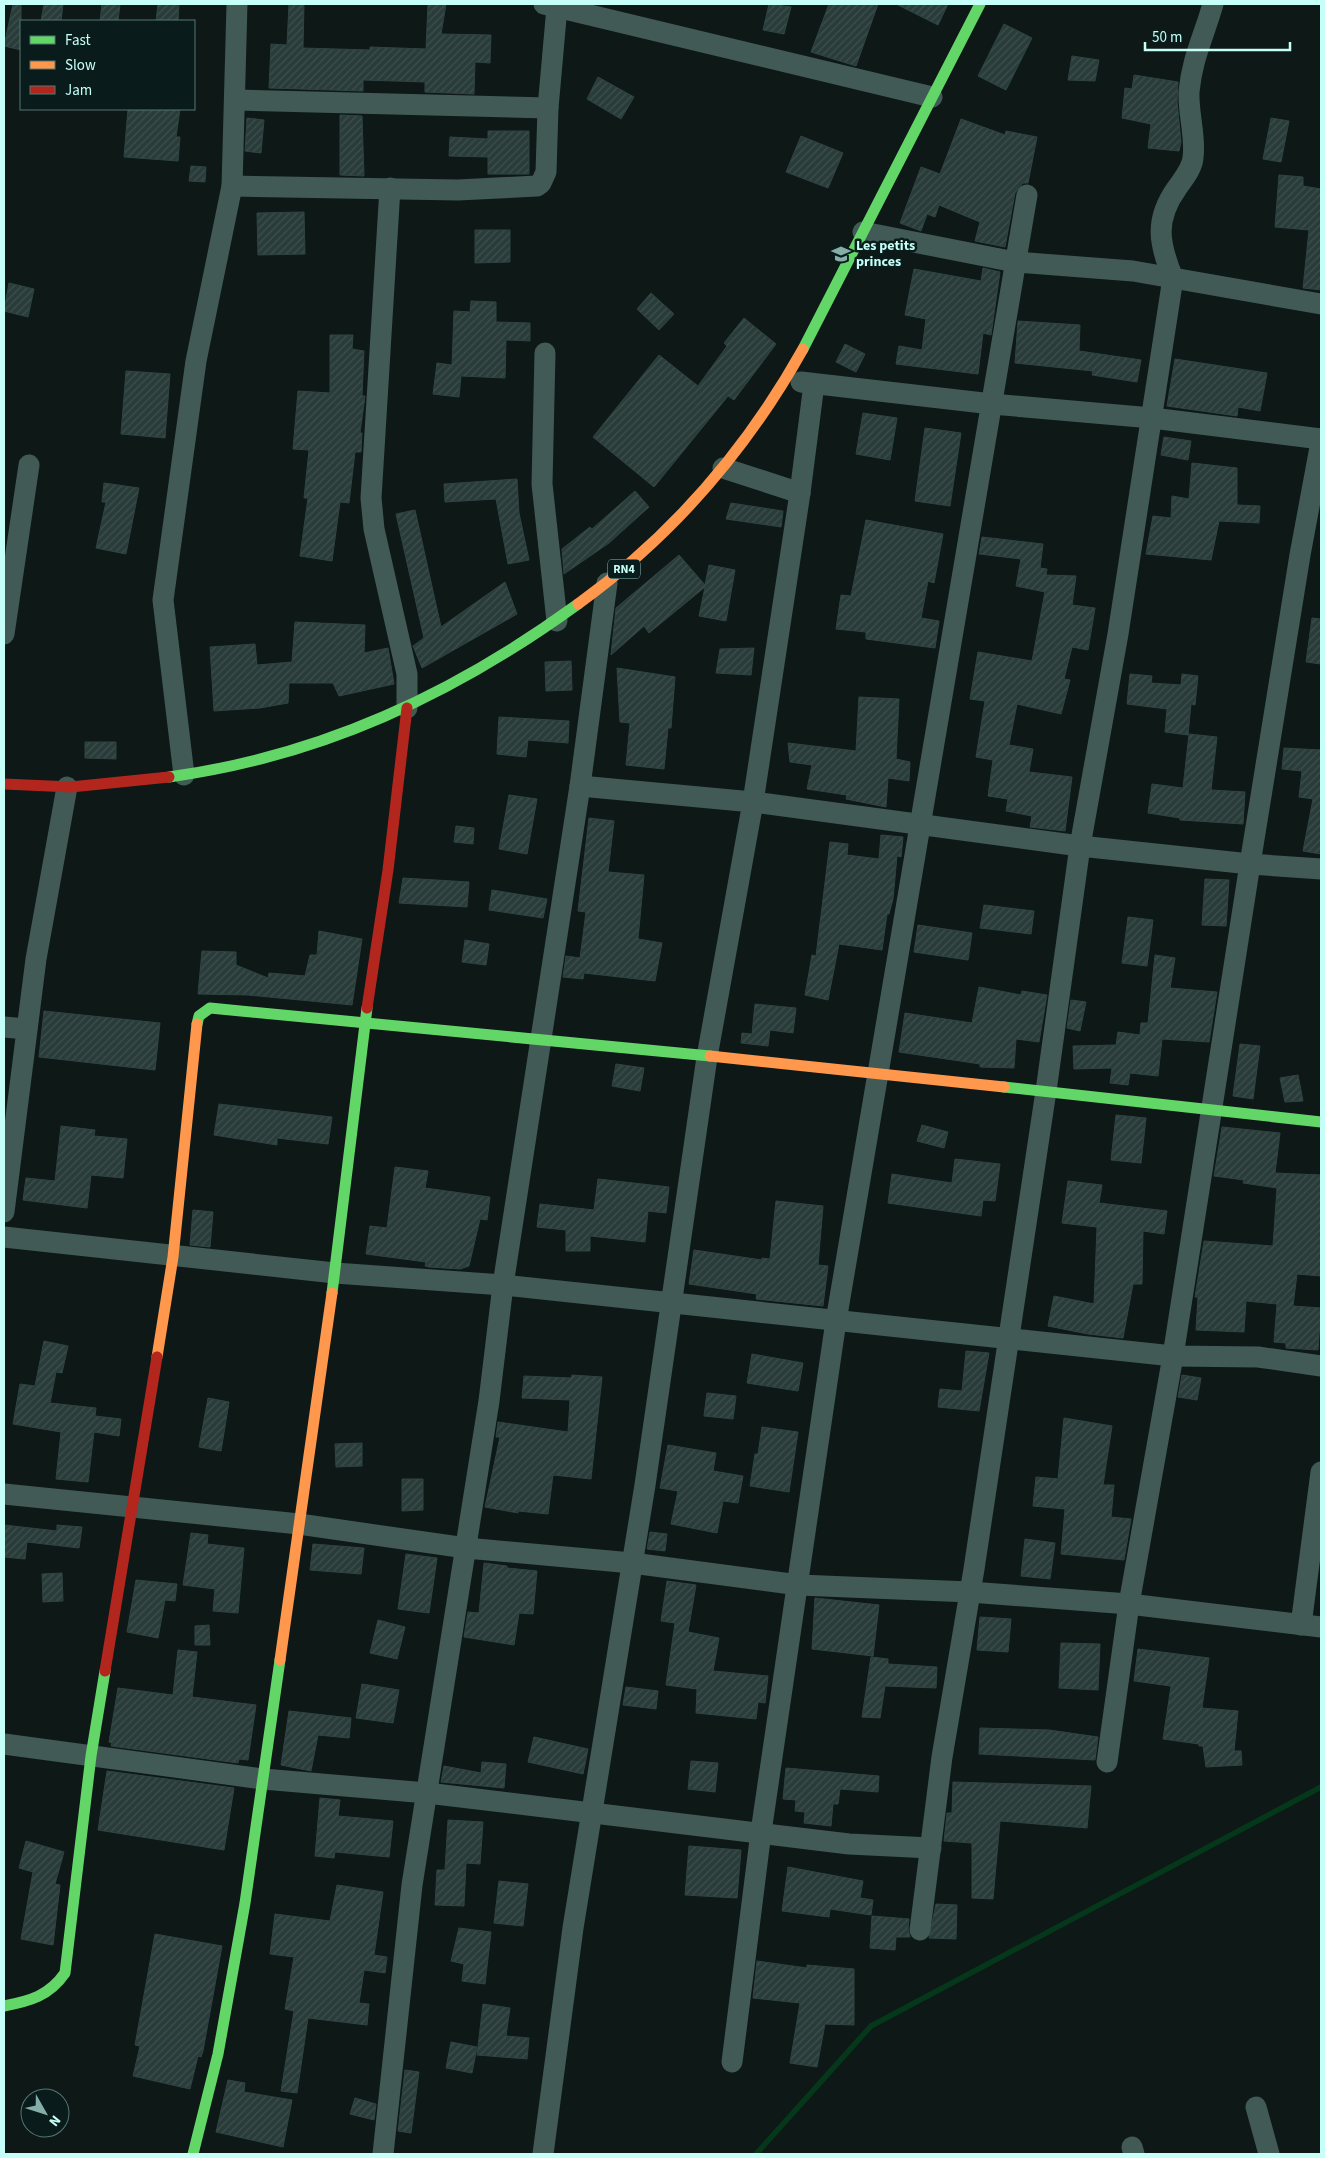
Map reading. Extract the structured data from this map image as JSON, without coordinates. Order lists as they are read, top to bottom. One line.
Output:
{"streets":{"main road":["RN4"]},"places":{"school or university":["Les petits princes"]},"legend":["Fast","Slow","Jam"],"scale_bar":"50 m","north":"bottom right"}
